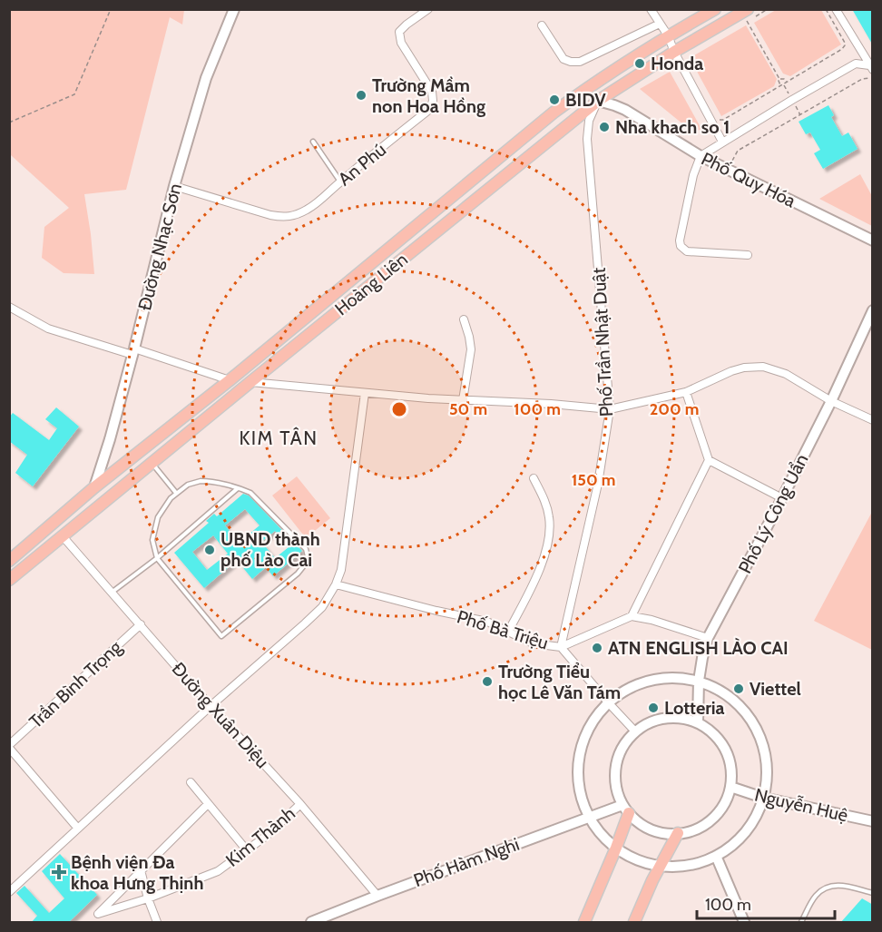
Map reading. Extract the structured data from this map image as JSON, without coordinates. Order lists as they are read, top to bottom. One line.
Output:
{"streets":{"main road":["Phố Quy Hóa","Đường Nhạc Sơn","Hoàng Liên","Phố Lý Công Uẩn","Nguyễn Huệ","Phố Hàm Nghi"],"street":["An Phú","Phố Trần Nhật Duật","Phố Bà Triệu","Trần Bình Trọng","Đường Xuân Diệu","Kim Thành"]},"crossings":[["An Phú","Đường Nhạc Sơn"],["Phố Quy Hóa","Hoàng Liên"],["Phố Quy Hóa","Phố Trần Nhật Duật"],["Đường Nhạc Sơn","Hoàng Liên"],["Hoàng Liên","Phố Trần Nhật Duật"],["Hoàng Liên","Đường Xuân Diệu"],["Phố Trần Nhật Duật","Phố Bà Triệu"],["Phố Lý Công Uẩn","Phố Bà Triệu"],["Phố Lý Công Uẩn","Nguyễn Huệ"],["Phố Lý Công Uẩn","Phố Hàm Nghi"],["Phố Bà Triệu","Nguyễn Huệ"],["Phố Bà Triệu","Phố Hàm Nghi"],["Trần Bình Trọng","Đường Xuân Diệu"],["Đường Xuân Diệu","Kim Thành"],["Đường Xuân Diệu","Phố Hàm Nghi"],["Nguyễn Huệ","Phố Hàm Nghi"]],"districts":["KIM TÂN"],"places":{"other":["Honda","Trường Mầm non Hoa Hồng","BIDV","Nha khach so 1","UBND thành phố Lào Cai","ATN ENGLISH LÀO CAI","Trường Tiểu học Lê Văn Tám","Viettel","Lotteria"],"health":["Bệnh viện Đa khoa Hưng Thịnh"]},"scale_bar":"100 m","rings":["50 m","100 m","200 m","150 m"]}
